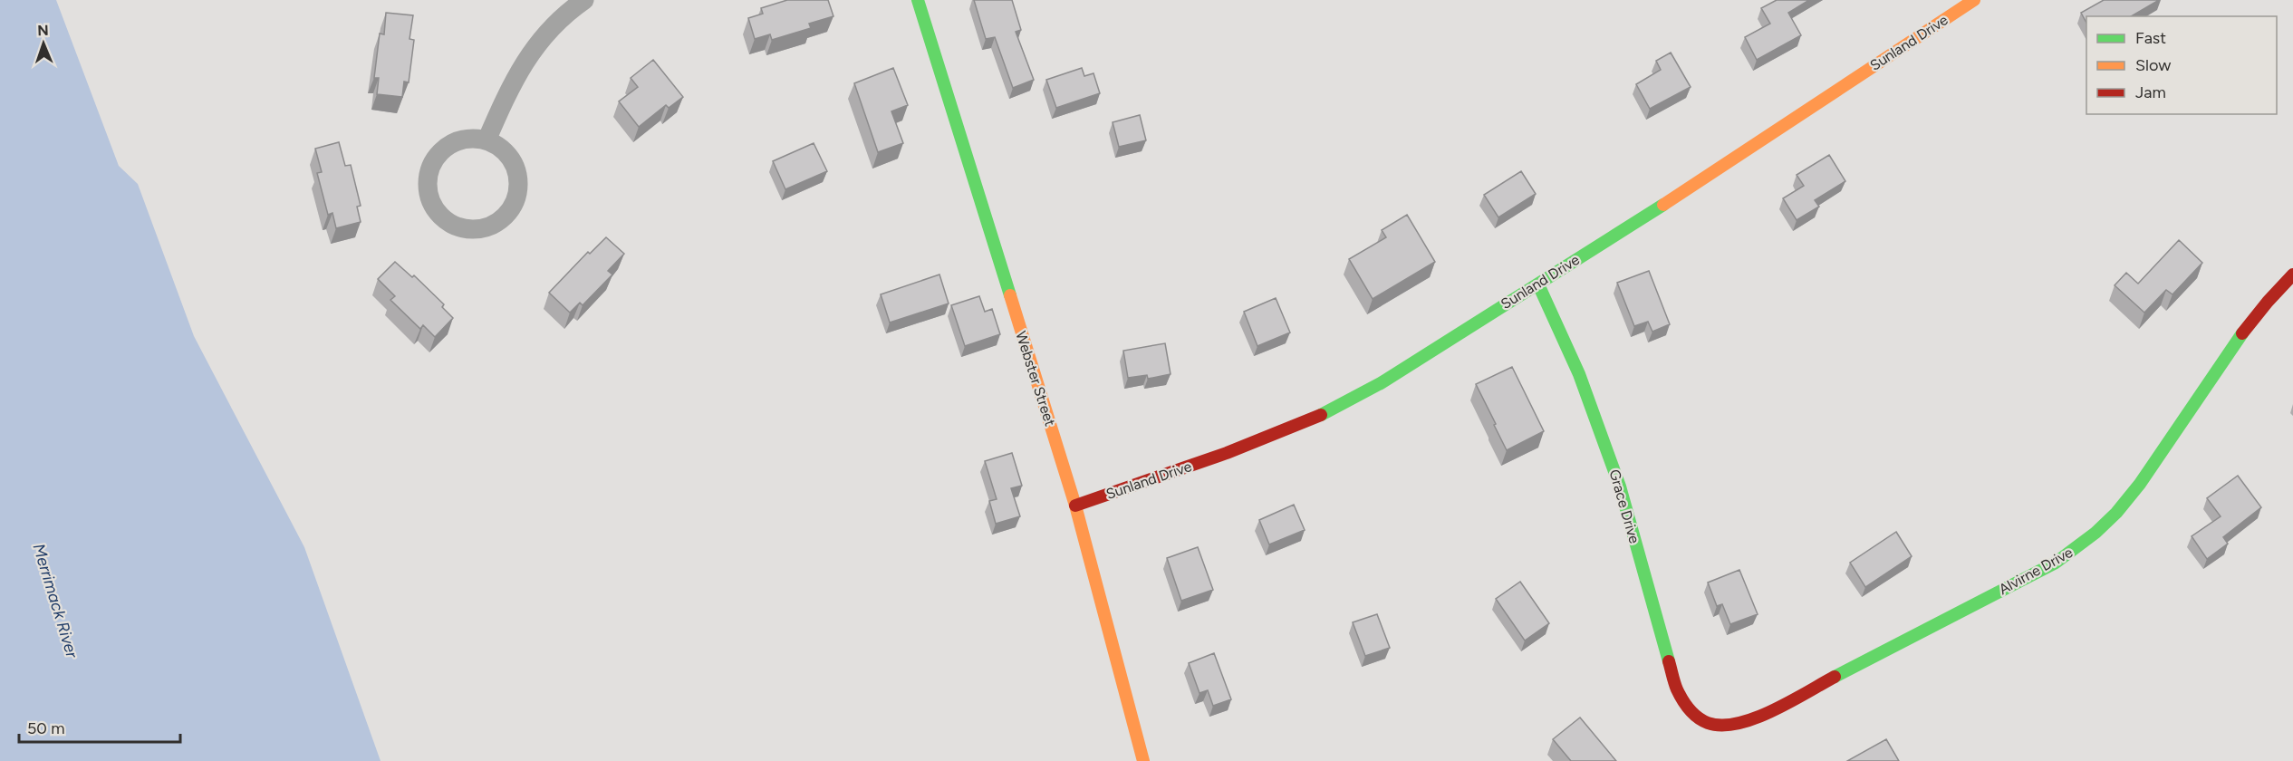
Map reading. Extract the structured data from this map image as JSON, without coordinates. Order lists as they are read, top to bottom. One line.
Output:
{"streets":{"street":["Sunland Drive","Webster Street","Grace Drive","Alvirne Drive"]},"crossings":[["Sunland Drive","Webster Street"],["Sunland Drive","Grace Drive"],["Grace Drive","Alvirne Drive"]],"water":["Merrimack River"],"legend":["Fast","Slow","Jam"],"scale_bar":"50 m","north":"top"}
